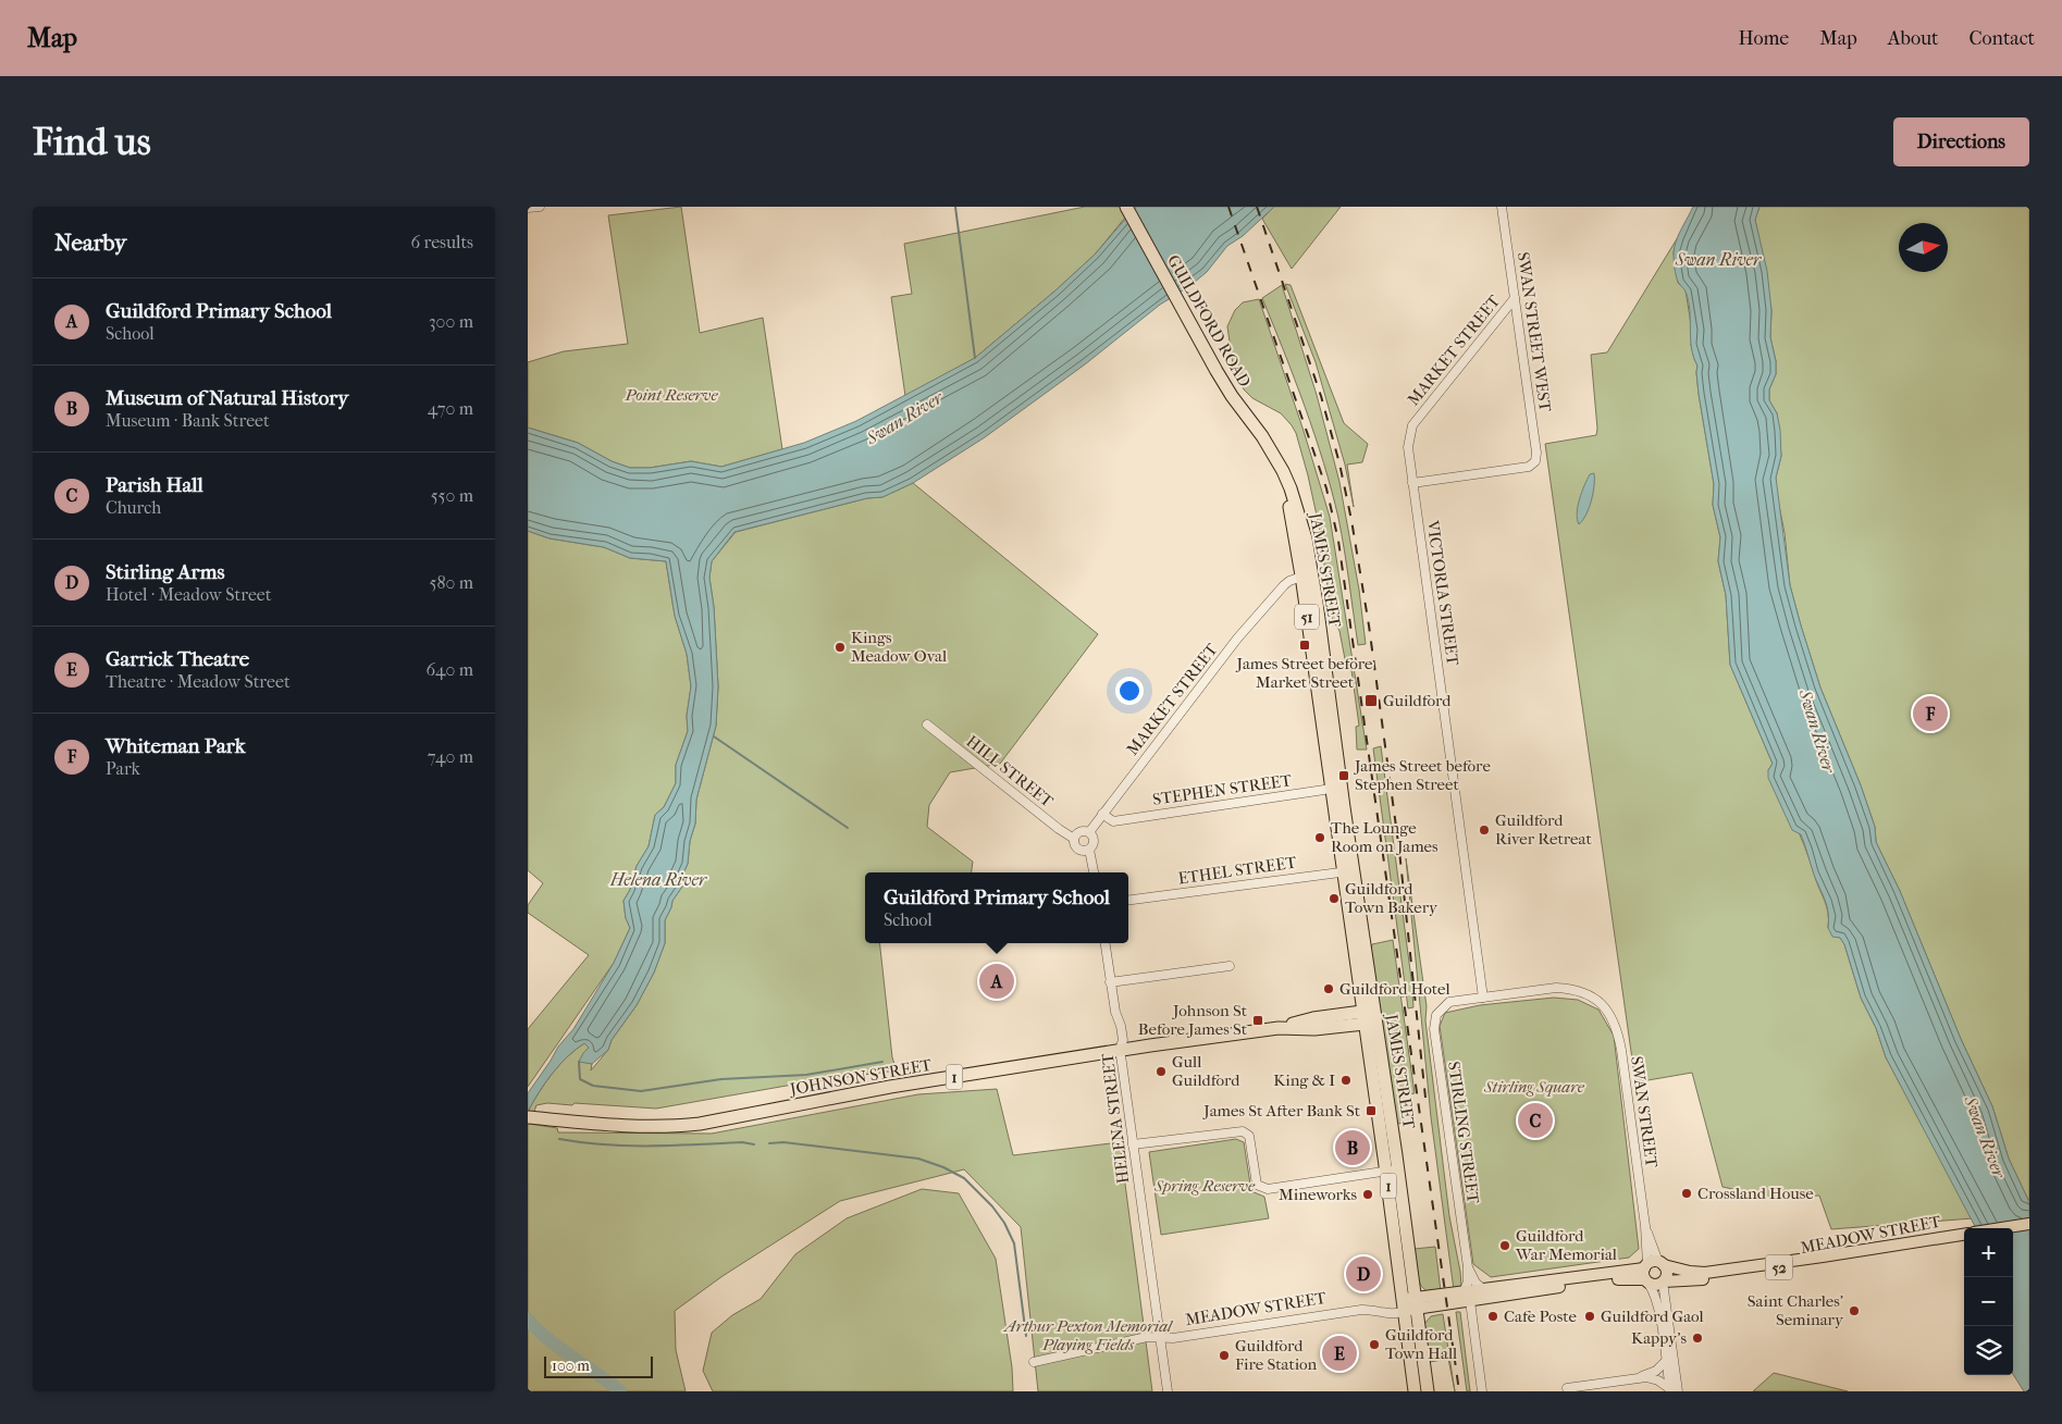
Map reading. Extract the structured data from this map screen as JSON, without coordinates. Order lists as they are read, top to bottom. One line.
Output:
{"streets":{"highway":["GUILDFORD ROAD","JAMES STREET","51","JOHNSON STREET","1"],"main road":["MEADOW STREET","52"],"street":["SWAN STREET WEST","MARKET STREET","VICTORIA STREET","HILL STREET","STEPHEN STREET","ETHEL STREET","SWAN STREET","HELENA STREET","STIRLING STREET"]},"crossings":[["GUILDFORD ROAD","JAMES STREET"],["SWAN STREET WEST","MARKET STREET"],["SWAN STREET WEST","VICTORIA STREET"],["MARKET STREET","JAMES STREET"],["MARKET STREET","VICTORIA STREET"],["MARKET STREET","HILL STREET"],["MARKET STREET","STEPHEN STREET"],["JAMES STREET","STEPHEN STREET"],["JAMES STREET","ETHEL STREET"],["JAMES STREET","JOHNSON STREET"],["JAMES STREET","MEADOW STREET"],["VICTORIA STREET","SWAN STREET"],["VICTORIA STREET","STIRLING STREET"],["JOHNSON STREET","HELENA STREET"],["SWAN STREET","STIRLING STREET"],["SWAN STREET","MEADOW STREET"],["SWAN STREET","52"],["HELENA STREET","MEADOW STREET"],["STIRLING STREET","MEADOW STREET"],["MEADOW STREET","52"]],"water":["Swan River","Helena River"],"parks":["Point Reserve","Stirling Square","Spring Reserve","Arthur Pexton Memorial Playing Fields"],"places":{"transit":["James Street before Market Street","Guildford","James Street before Stephen Street","Johnson St Before James St","James St After Bank St"],"other":["Kings Meadow Oval","Guildford River Retreat","The Lounge Room on James","Guildford Town Bakery","Guildford Hotel","Gull Guildford","King & I","Crossland House","Mineworks","Guildford War Memorial","Saint Charles’ Seminary","Cafe Poste","Guildford Gaol","Kappy's","Guildford Town Hall","Guildford Fire Station"]},"scale_bar":"100 m","north":"right","page":{"header":"Map","nav":["Home","Map","About","Contact"],"buttons":"Directions","title":"Find us","heading":["Nearby","6 results"],"list":[{"mark":"A","name":"Guildford Primary School","note":"School","value":"300 m"},{"mark":"B","name":"Museum of Natural History","note":"Museum · Bank Street","value":"470 m"},{"mark":"C","name":"Parish Hall","note":"Church","value":"550 m"},{"mark":"D","name":"Stirling Arms","note":"Hotel · Meadow Street","value":"580 m"},{"mark":"E","name":"Garrick Theatre","note":"Theatre · Meadow Street","value":"640 m"},{"mark":"F","name":"Whiteman Park","note":"Park","value":"740 m"}],"pins":["F","A","C","B","D","E"],"popup":["Guildford Primary School","School"],"map_buttons":["+","−"],"scale":"100 m"}}
